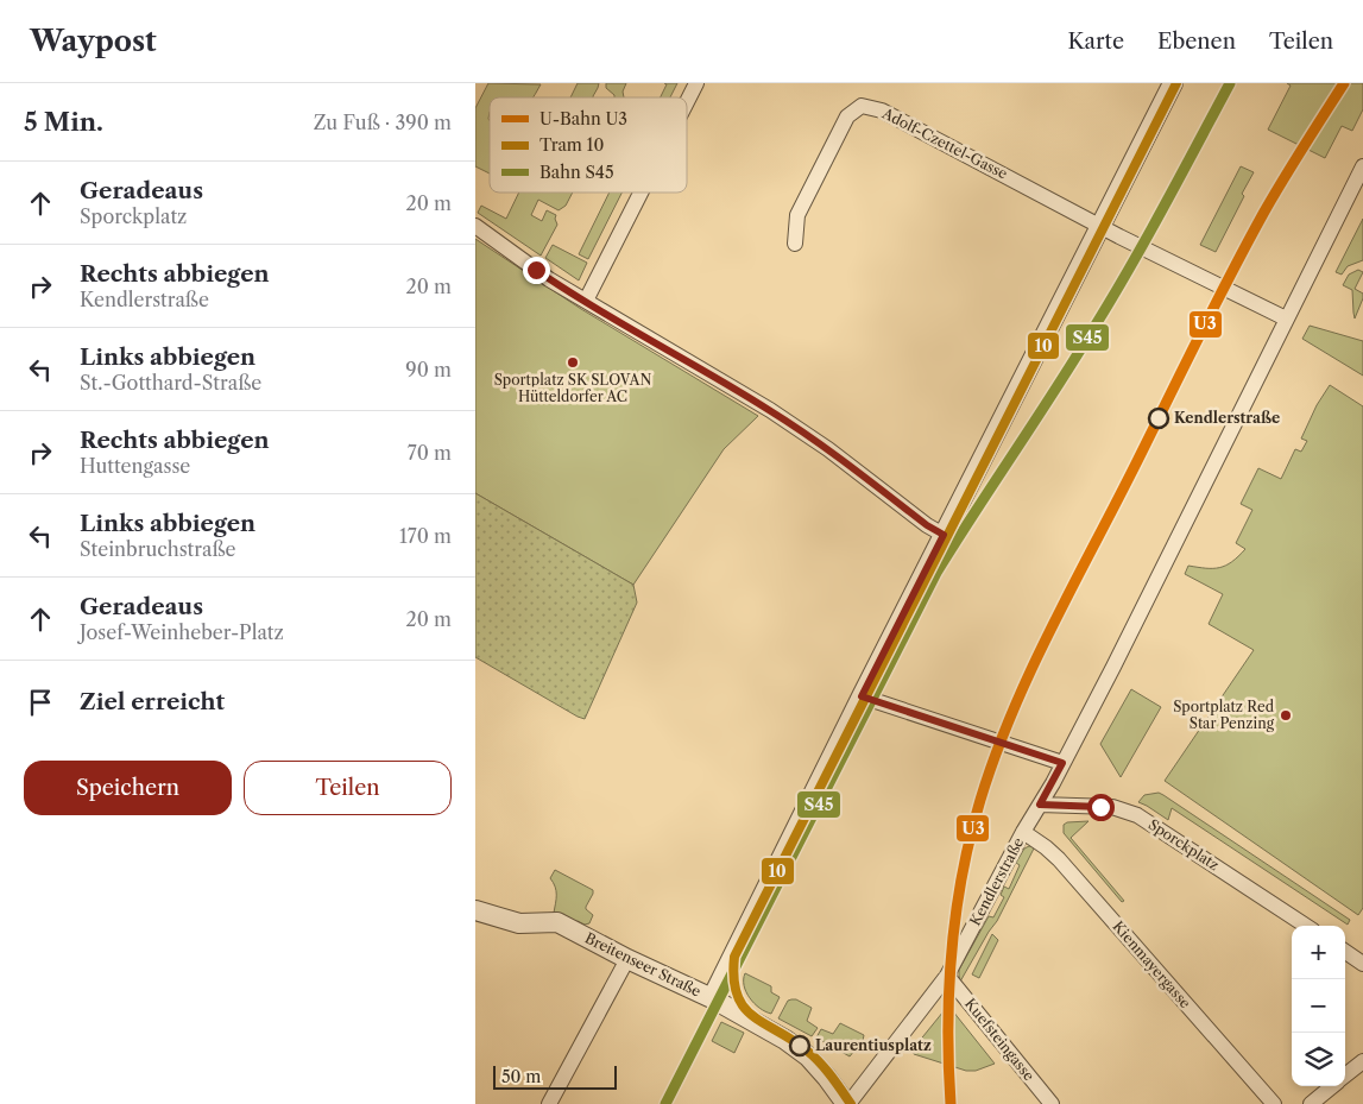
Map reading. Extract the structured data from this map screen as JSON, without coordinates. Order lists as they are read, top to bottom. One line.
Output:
{"streets":{"street":["Adolf-Czettel-Gasse","Sporckplatz","Kendlerstraße","Breitenseer Straße","Kienmayergasse","Kuefsteingasse"]},"crossings":[["Sporckplatz","Kendlerstraße"],["Kendlerstraße","Breitenseer Straße"],["Kendlerstraße","Kienmayergasse"],["Kendlerstraße","Kuefsteingasse"]],"places":["Sportplatz SK SLOVAN Hütteldorfer AC","Kendlerstraße","Sportplatz Red Star Penzing","Laurentiusplatz"],"lines":["metro line U3","tram line 10","rail line S45"],"legend":["U-Bahn U3","Tram 10","Bahn S45"],"scale_bar":"50 m","page":{"header":"Waypost","nav":["Karte","Ebenen","Teilen"],"heading":["5 Min.","Zu Fuß · 390 m"],"list":[["Geradeaus","Sporckplatz","20 m"],["Rechts abbiegen","Kendlerstraße","20 m"],["Links abbiegen","St.-Gotthard-Straße","90 m"],["Rechts abbiegen","Huttengasse","70 m"],["Links abbiegen","Steinbruchstraße","170 m"],["Geradeaus","Josef-Weinheber-Platz","20 m"],"Ziel erreicht"],"buttons":["Speichern","Teilen"],"map_buttons":["+","−"],"scale":"50 m"}}
